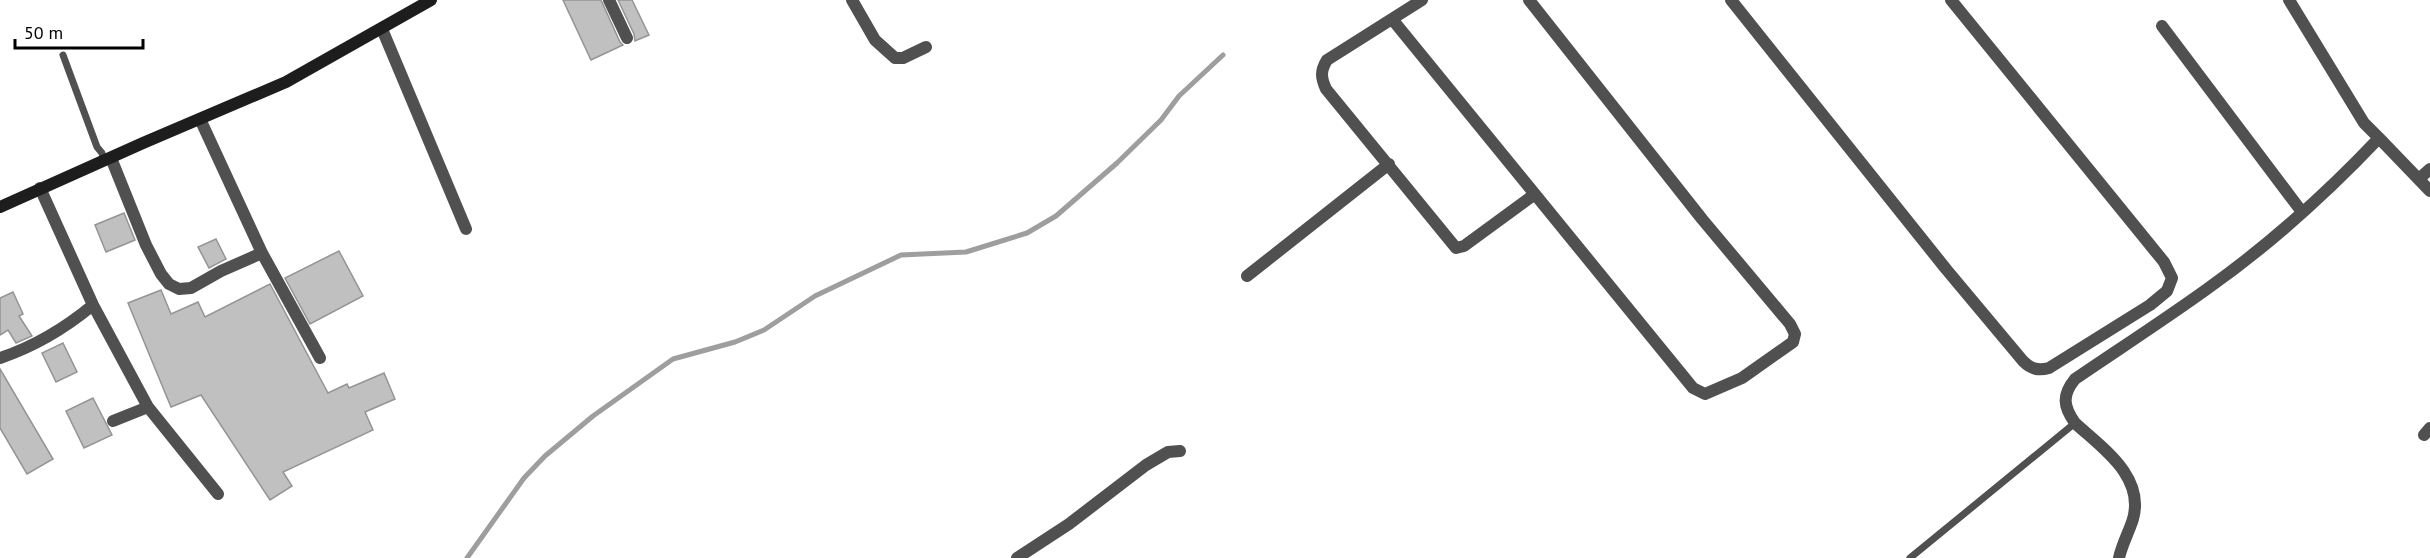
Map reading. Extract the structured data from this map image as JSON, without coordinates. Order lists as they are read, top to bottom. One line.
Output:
{"scale_bar":"50 m"}
